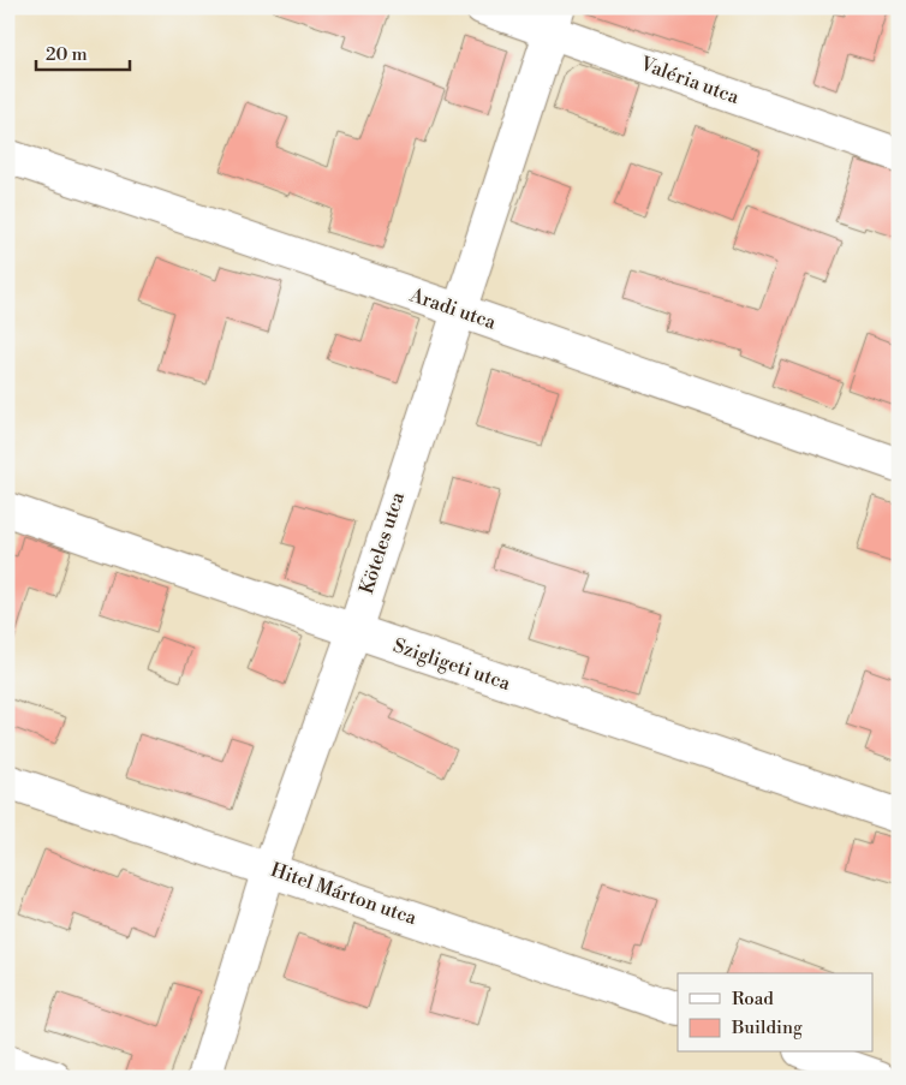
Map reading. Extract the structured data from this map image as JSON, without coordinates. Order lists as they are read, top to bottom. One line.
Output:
{"streets":{"street":["Valéria utca","Aradi utca","Köteles utca","Szigligeti utca","Hitel Márton utca"]},"crossings":[["Valéria utca","Köteles utca"],["Aradi utca","Köteles utca"],["Köteles utca","Szigligeti utca"],["Köteles utca","Hitel Márton utca"]],"legend":["Road","Building"],"scale_bar":"20 m"}
